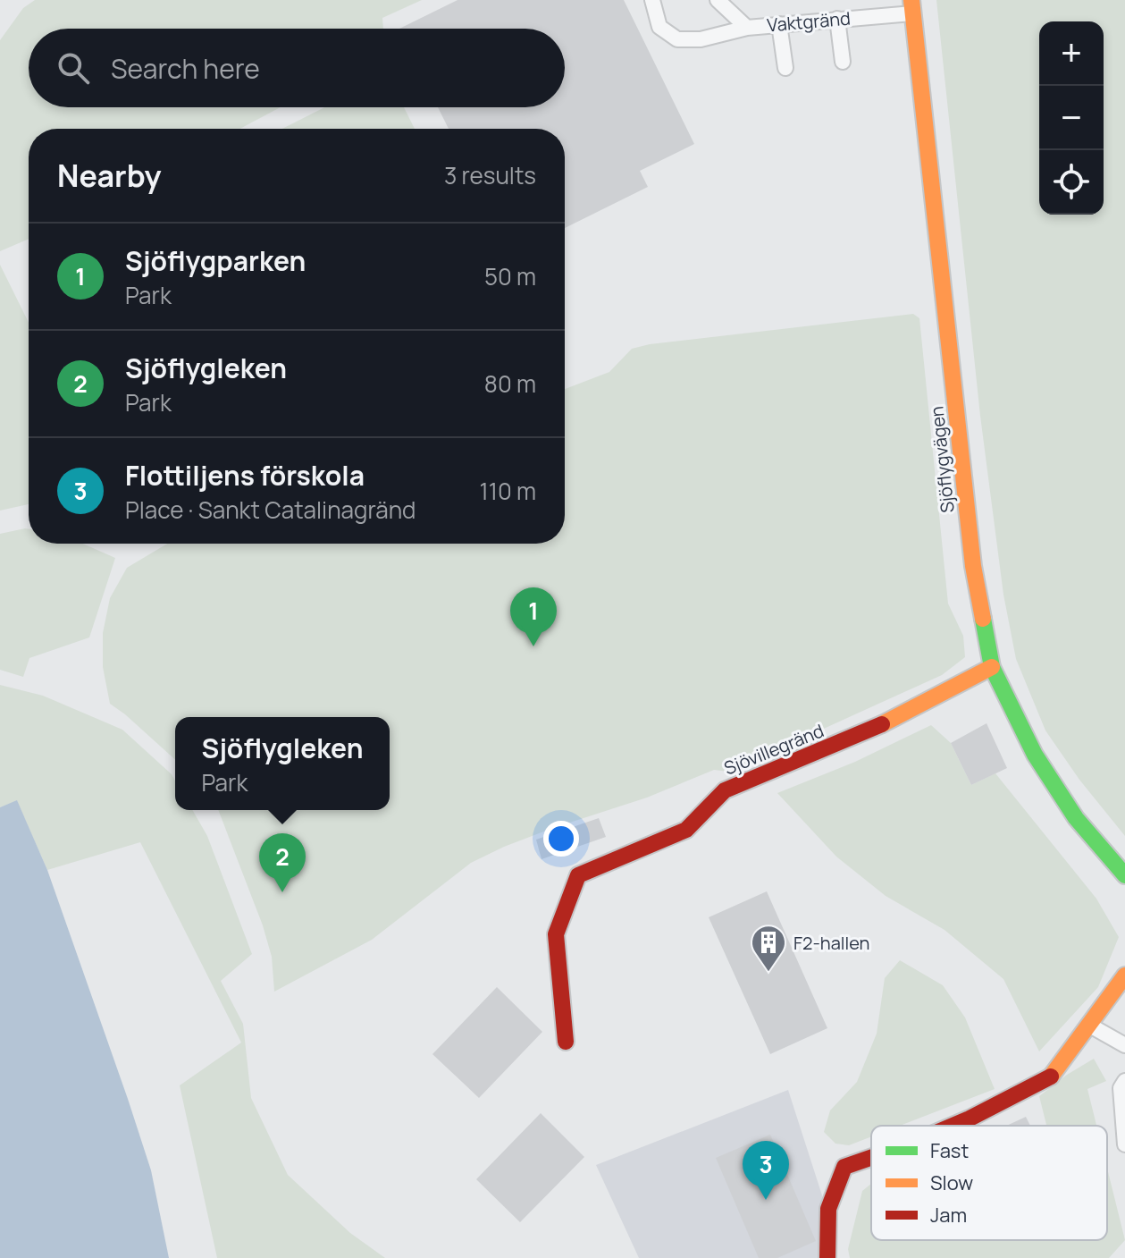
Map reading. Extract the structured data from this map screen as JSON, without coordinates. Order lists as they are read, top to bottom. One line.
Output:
{"streets":{"street":["Sjöflygvägen","Sjövillegränd"],"lane":["Vaktgränd"]},"crossings":[["Vaktgränd","Sjöflygvägen"],["Sjöflygvägen","Sjövillegränd"]],"places":{"building":["F2-hallen"]},"legend":["Fast","Slow","Jam"],"page":{"map_buttons":["+","−"],"search":"Search here","heading":["Nearby","3 results"],"list":[{"mark":"1","name":"Sjöflygparken","note":"Park","value":"50 m"},{"mark":"2","name":"Sjöflygleken","note":"Park","value":"80 m"},{"mark":"3","name":"Flottiljens förskola","note":"Place · Sankt Catalinagränd","value":"110 m"}],"pins":["1","2","3"],"popup":["Sjöflygleken","Park"]}}
